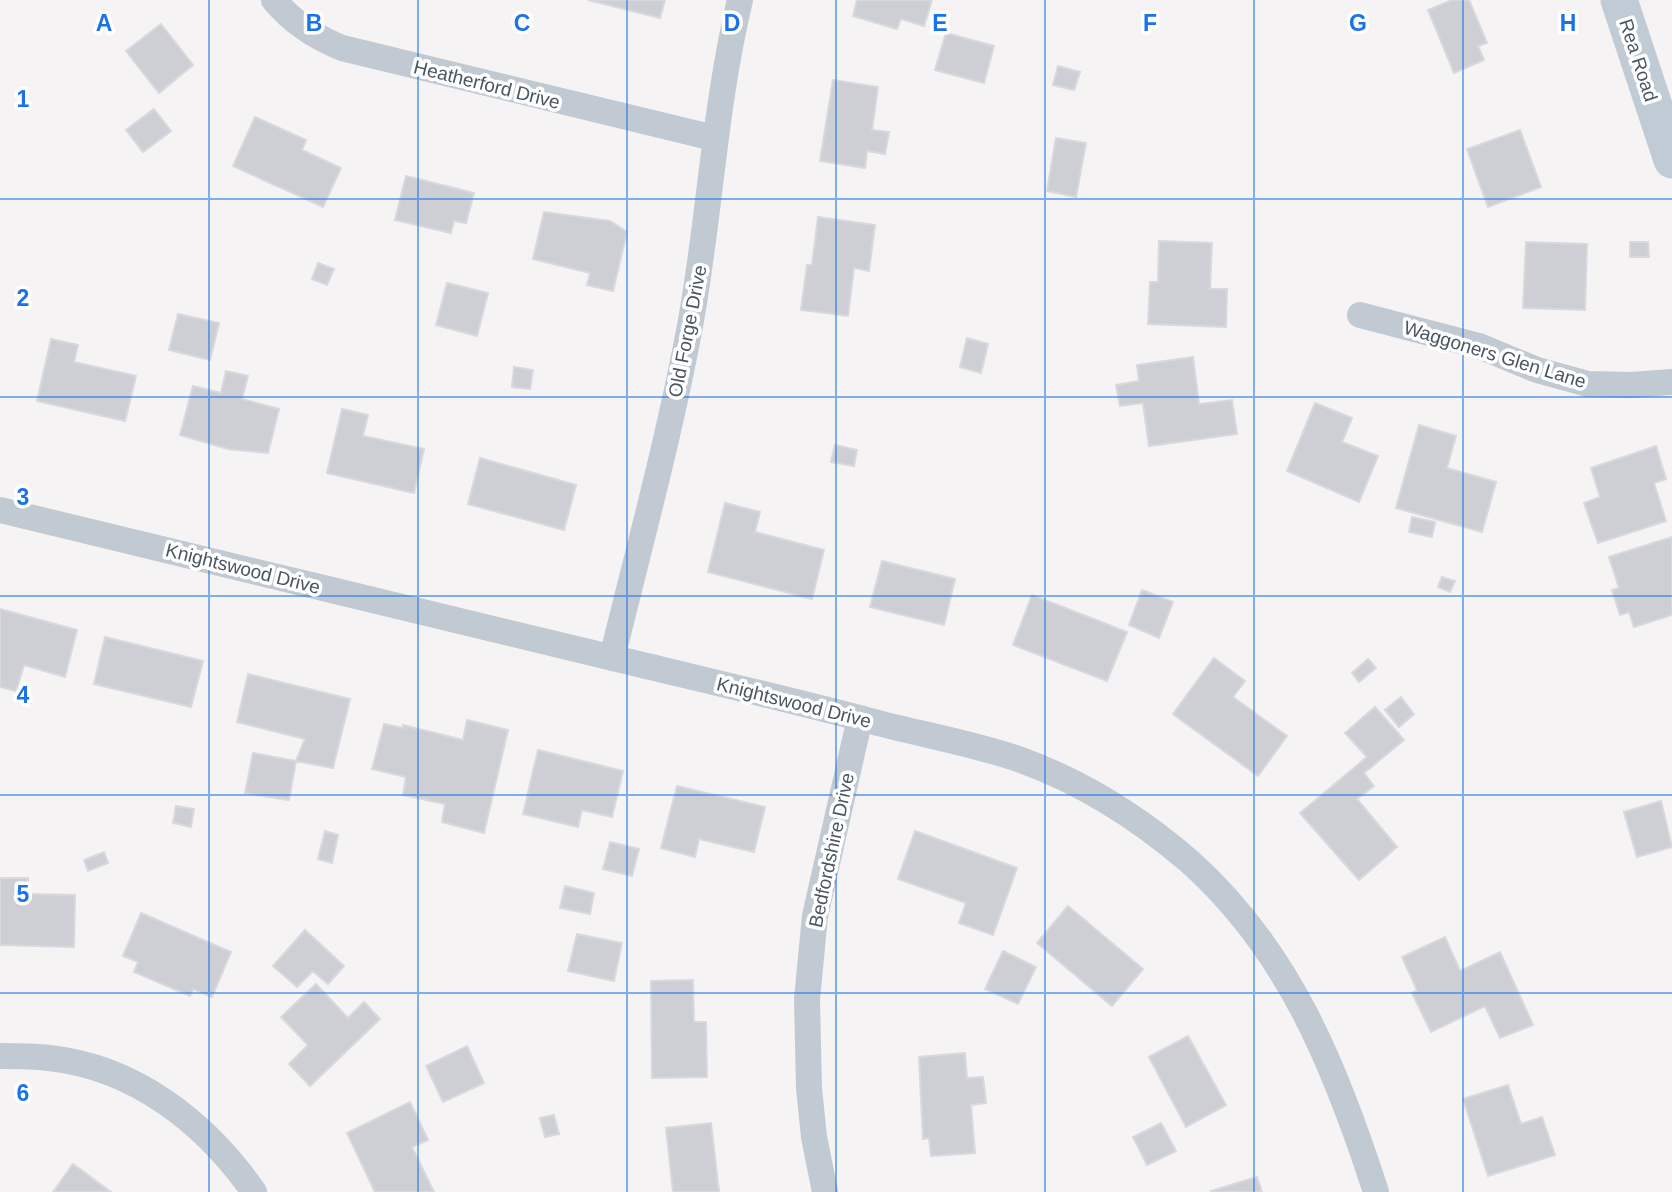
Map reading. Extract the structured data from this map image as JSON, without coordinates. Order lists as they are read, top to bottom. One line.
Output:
{"streets":{"main road":["Rea Road"],"street":["Heatherford Drive","Old Forge Drive","Waggoners Glen Lane","Knightswood Drive","Bedfordshire Drive"]},"crossings":[["Heatherford Drive","Old Forge Drive"],["Old Forge Drive","Knightswood Drive"],["Knightswood Drive","Bedfordshire Drive"]],"grid":{"columns":["A","B","C","D","E","F","G","H"],"rows":["1","2","3","4","5","6"]}}
